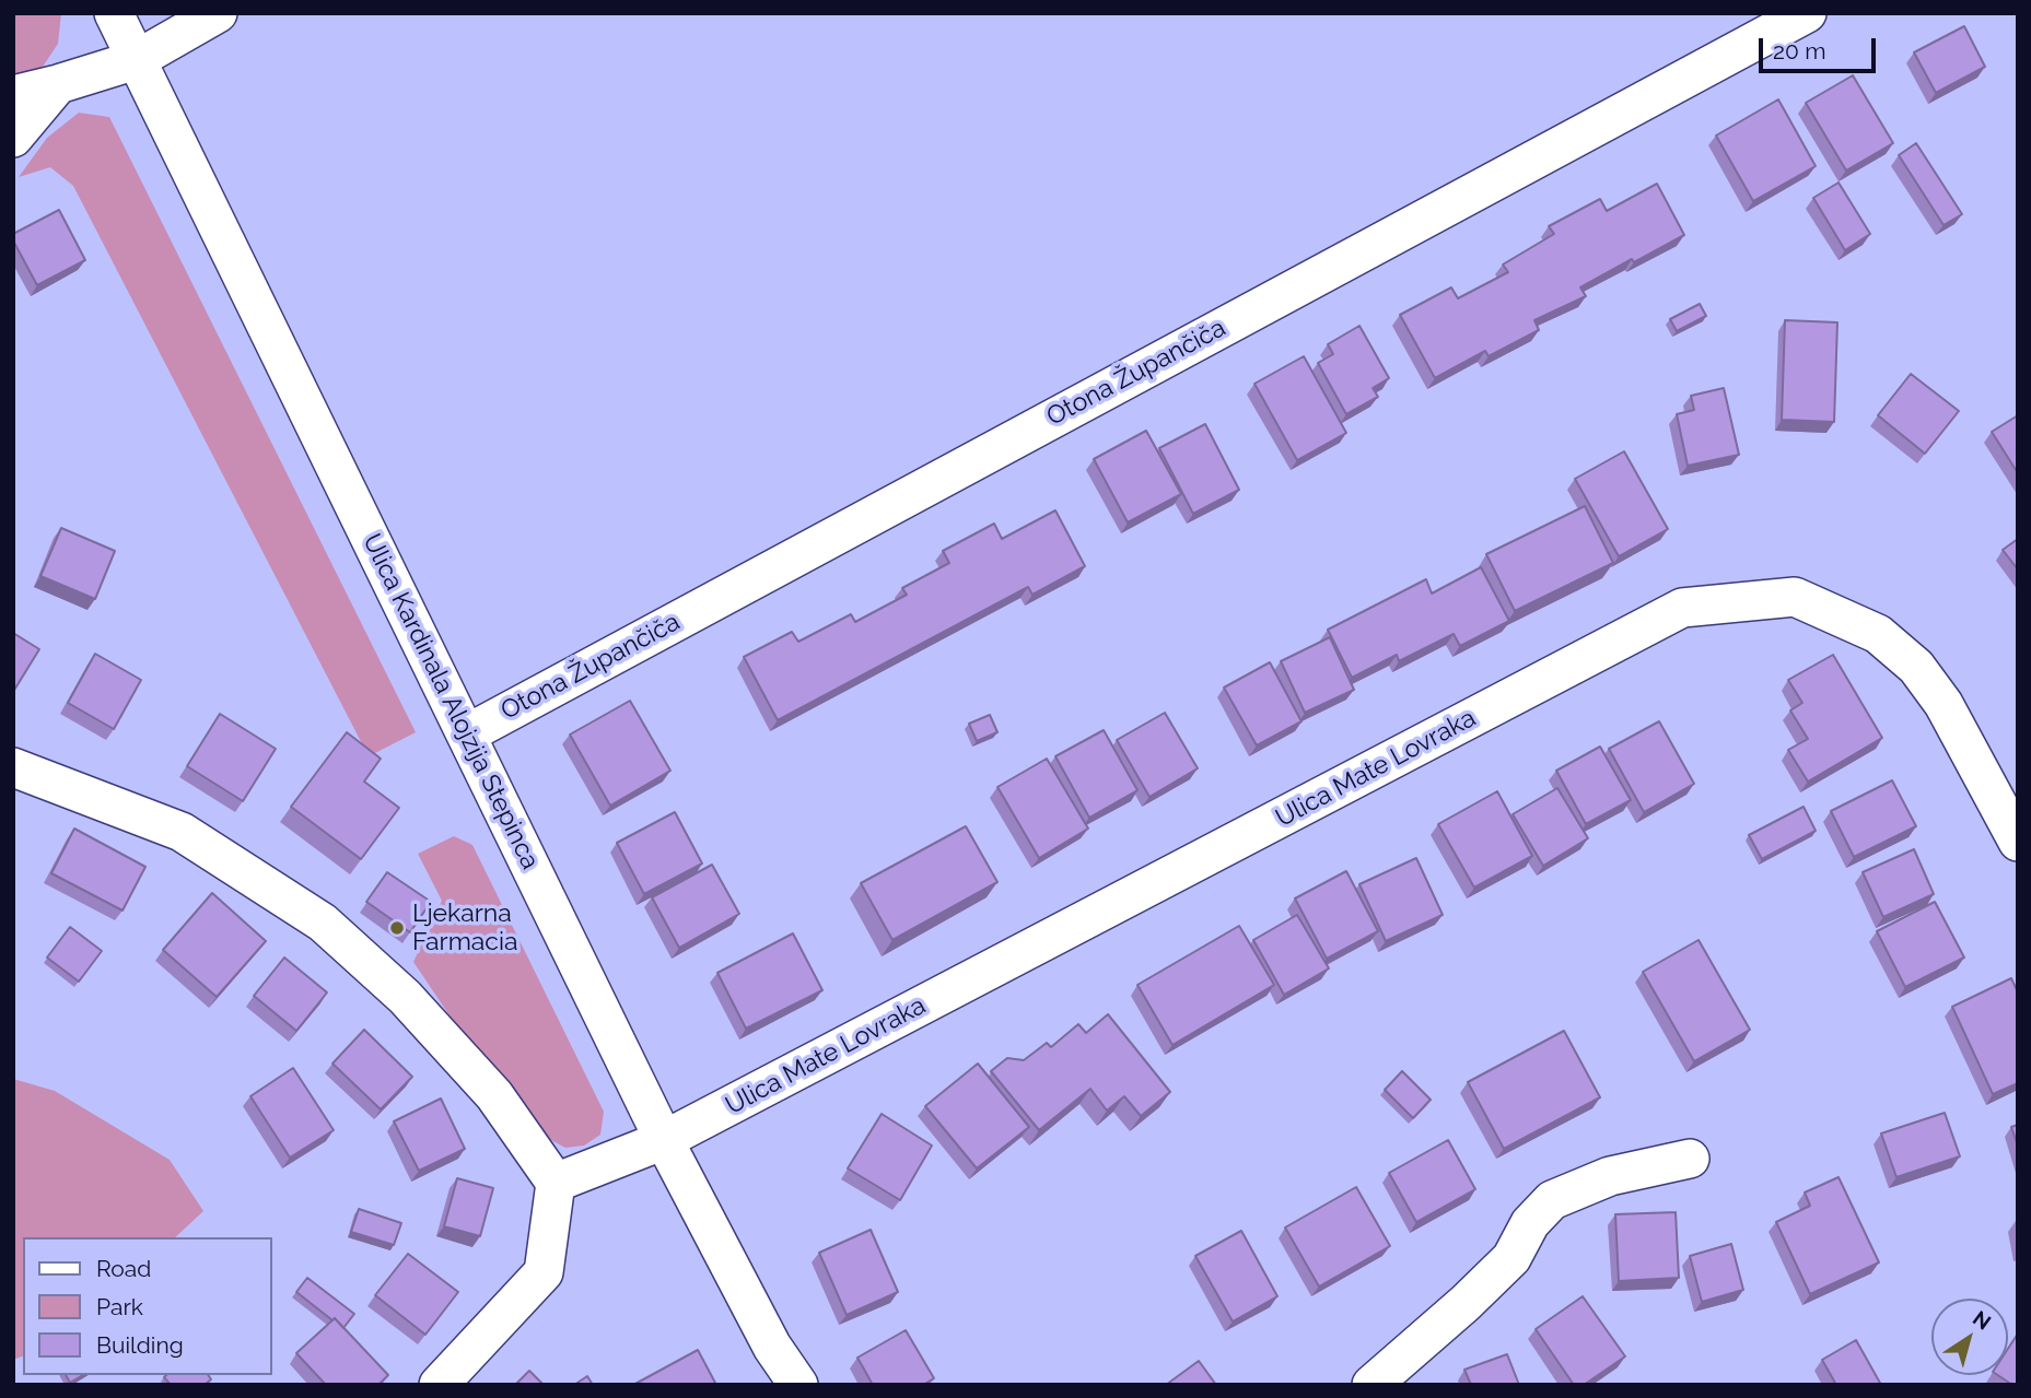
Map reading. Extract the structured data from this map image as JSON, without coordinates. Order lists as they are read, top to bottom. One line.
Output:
{"streets":{"street":["Otona Župančiča","Ulica Kardinala Alojzija Stepinca","Ulica Mate Lovraka"]},"crossings":[["Otona Župančiča","Ulica Kardinala Alojzija Stepinca"],["Ulica Kardinala Alojzija Stepinca","Ulica Mate Lovraka"]],"places":["Ljekarna Farmacia"],"legend":["Road","Park","Building"],"scale_bar":"20 m","north":"top right"}
